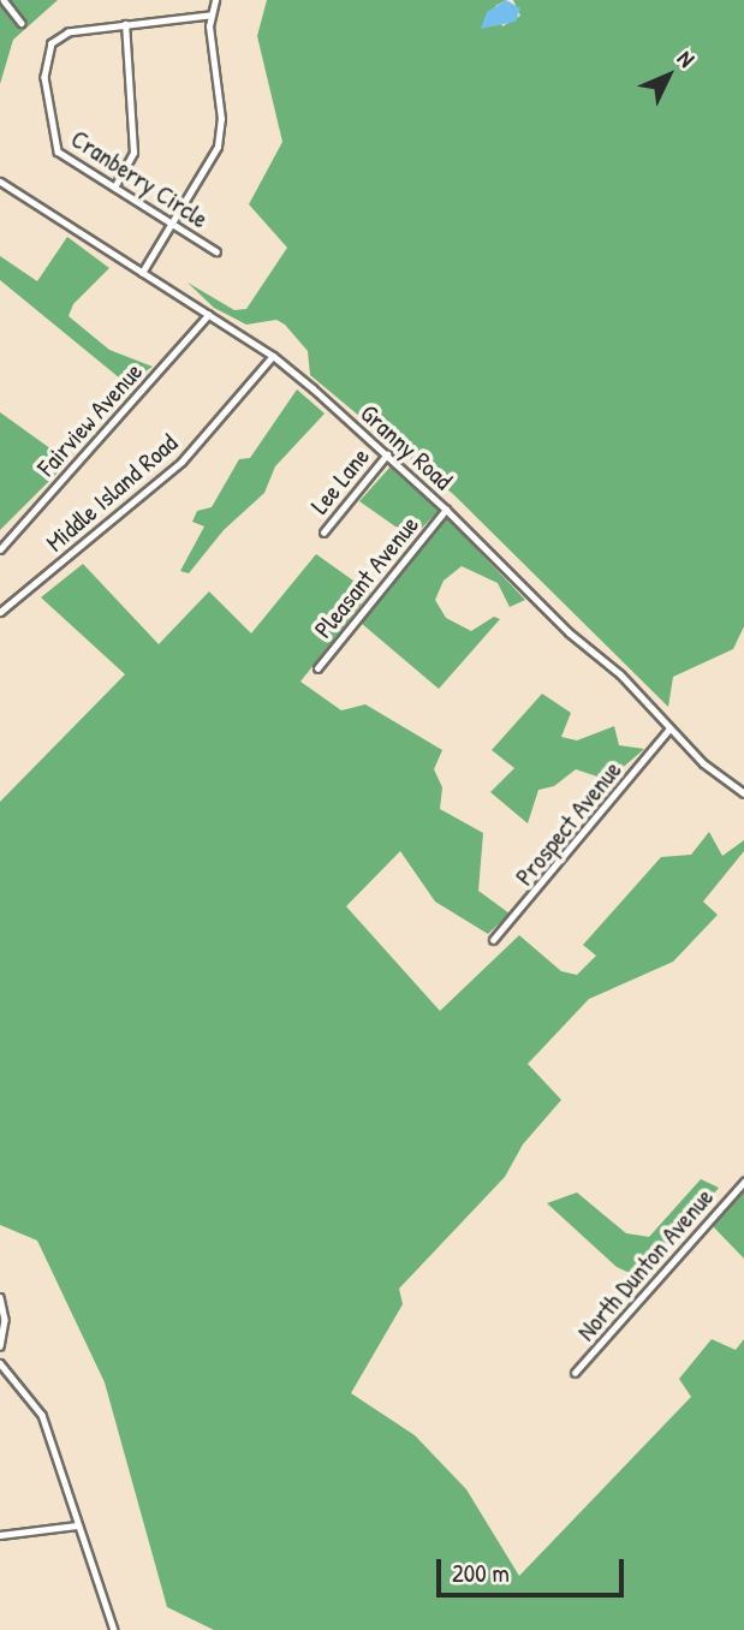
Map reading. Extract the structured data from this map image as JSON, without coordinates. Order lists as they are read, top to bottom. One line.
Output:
{"streets":{"street":["Cranberry Circle","Fairview Avenue","Granny Road","Lee Lane","Middle Island Road","Pleasant Avenue","Prospect Avenue","North Dunton Avenue"]},"crossings":[["Fairview Avenue","Granny Road"],["Granny Road","Lee Lane"],["Granny Road","Middle Island Road"],["Granny Road","Pleasant Avenue"],["Granny Road","Prospect Avenue"]],"scale_bar":"200 m","north":"top right"}
